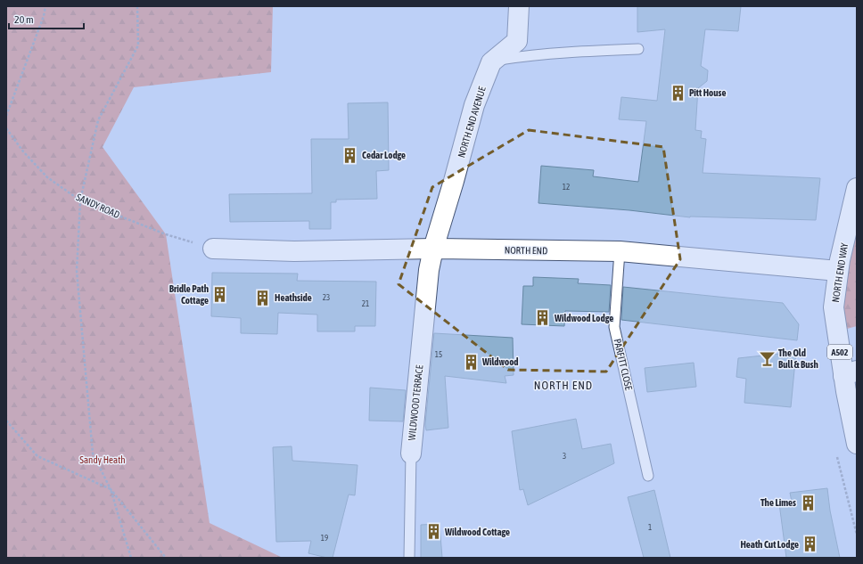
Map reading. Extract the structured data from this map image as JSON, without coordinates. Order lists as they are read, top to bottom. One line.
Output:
{"streets":{"street":["NORTH END AVENUE","NORTH END","NORTH END WAY","A502","WILDWOOD TERRACE"],"lane":["PARFITT CLOSE"],"path":["SANDY ROAD"]},"crossings":[["NORTH END AVENUE","NORTH END"],["NORTH END AVENUE","WILDWOOD TERRACE"],["SANDY ROAD","NORTH END"],["NORTH END","NORTH END WAY"],["NORTH END","PARFITT CLOSE"],["NORTH END","WILDWOOD TERRACE"]],"districts":["NORTH END"],"parks":["Sandy Heath"],"places":{"building":["Pitt House","Cedar Lodge","Bridle Path Cottage","Heathside","Wildwood Lodge","Wildwood","The Limes","Wildwood Cottage","Heath Cut Lodge"],"bar":["The Old Bull & Bush"]},"house_numbers":["12","23","21","15","3","1","19"],"scale_bar":"20 m"}
